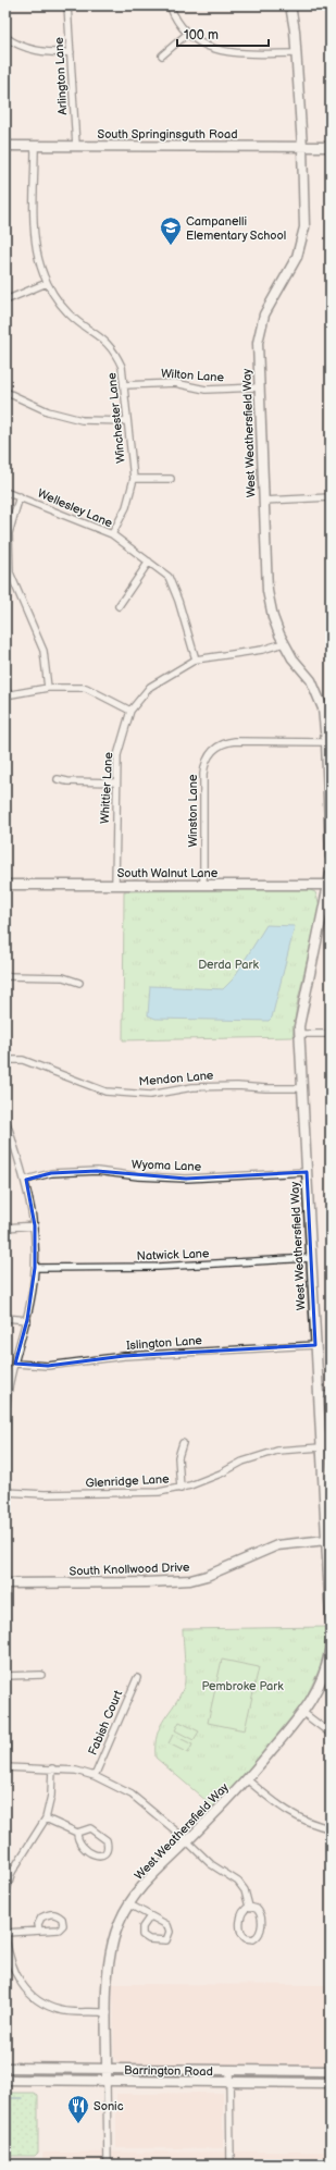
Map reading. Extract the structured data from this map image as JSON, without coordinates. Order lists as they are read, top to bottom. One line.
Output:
{"streets":{"street":["Arlington Lane","South Springinsguth Road","Wilton Lane","Winchester Lane","West Weathersfield Way","Wellesley Lane","Whittier Lane","Winston Lane","South Walnut Lane","Mendon Lane","Wyoma Lane","Natwick Lane","Islington Lane","Glenridge Lane","South Knollwood Drive","Fabish Court","Barrington Road"]},"crossings":[["Arlington Lane","South Springinsguth Road"],["South Springinsguth Road","Winchester Lane"],["South Springinsguth Road","West Weathersfield Way"],["Wilton Lane","Winchester Lane"],["Wilton Lane","West Weathersfield Way"],["Winchester Lane","Wellesley Lane"],["West Weathersfield Way","Whittier Lane"],["West Weathersfield Way","Winston Lane"],["West Weathersfield Way","South Walnut Lane"],["West Weathersfield Way","Mendon Lane"],["West Weathersfield Way","Wyoma Lane"],["West Weathersfield Way","Natwick Lane"],["West Weathersfield Way","Islington Lane"],["West Weathersfield Way","Glenridge Lane"],["West Weathersfield Way","South Knollwood Drive"],["West Weathersfield Way","Barrington Road"],["Wellesley Lane","Whittier Lane"],["Whittier Lane","South Walnut Lane"],["Winston Lane","South Walnut Lane"]],"parks":["Derda Park","Pembroke Park"],"places":{"school or university":["Campanelli Elementary School"],"restaurant":["Sonic"]},"scale_bar":"100 m"}
